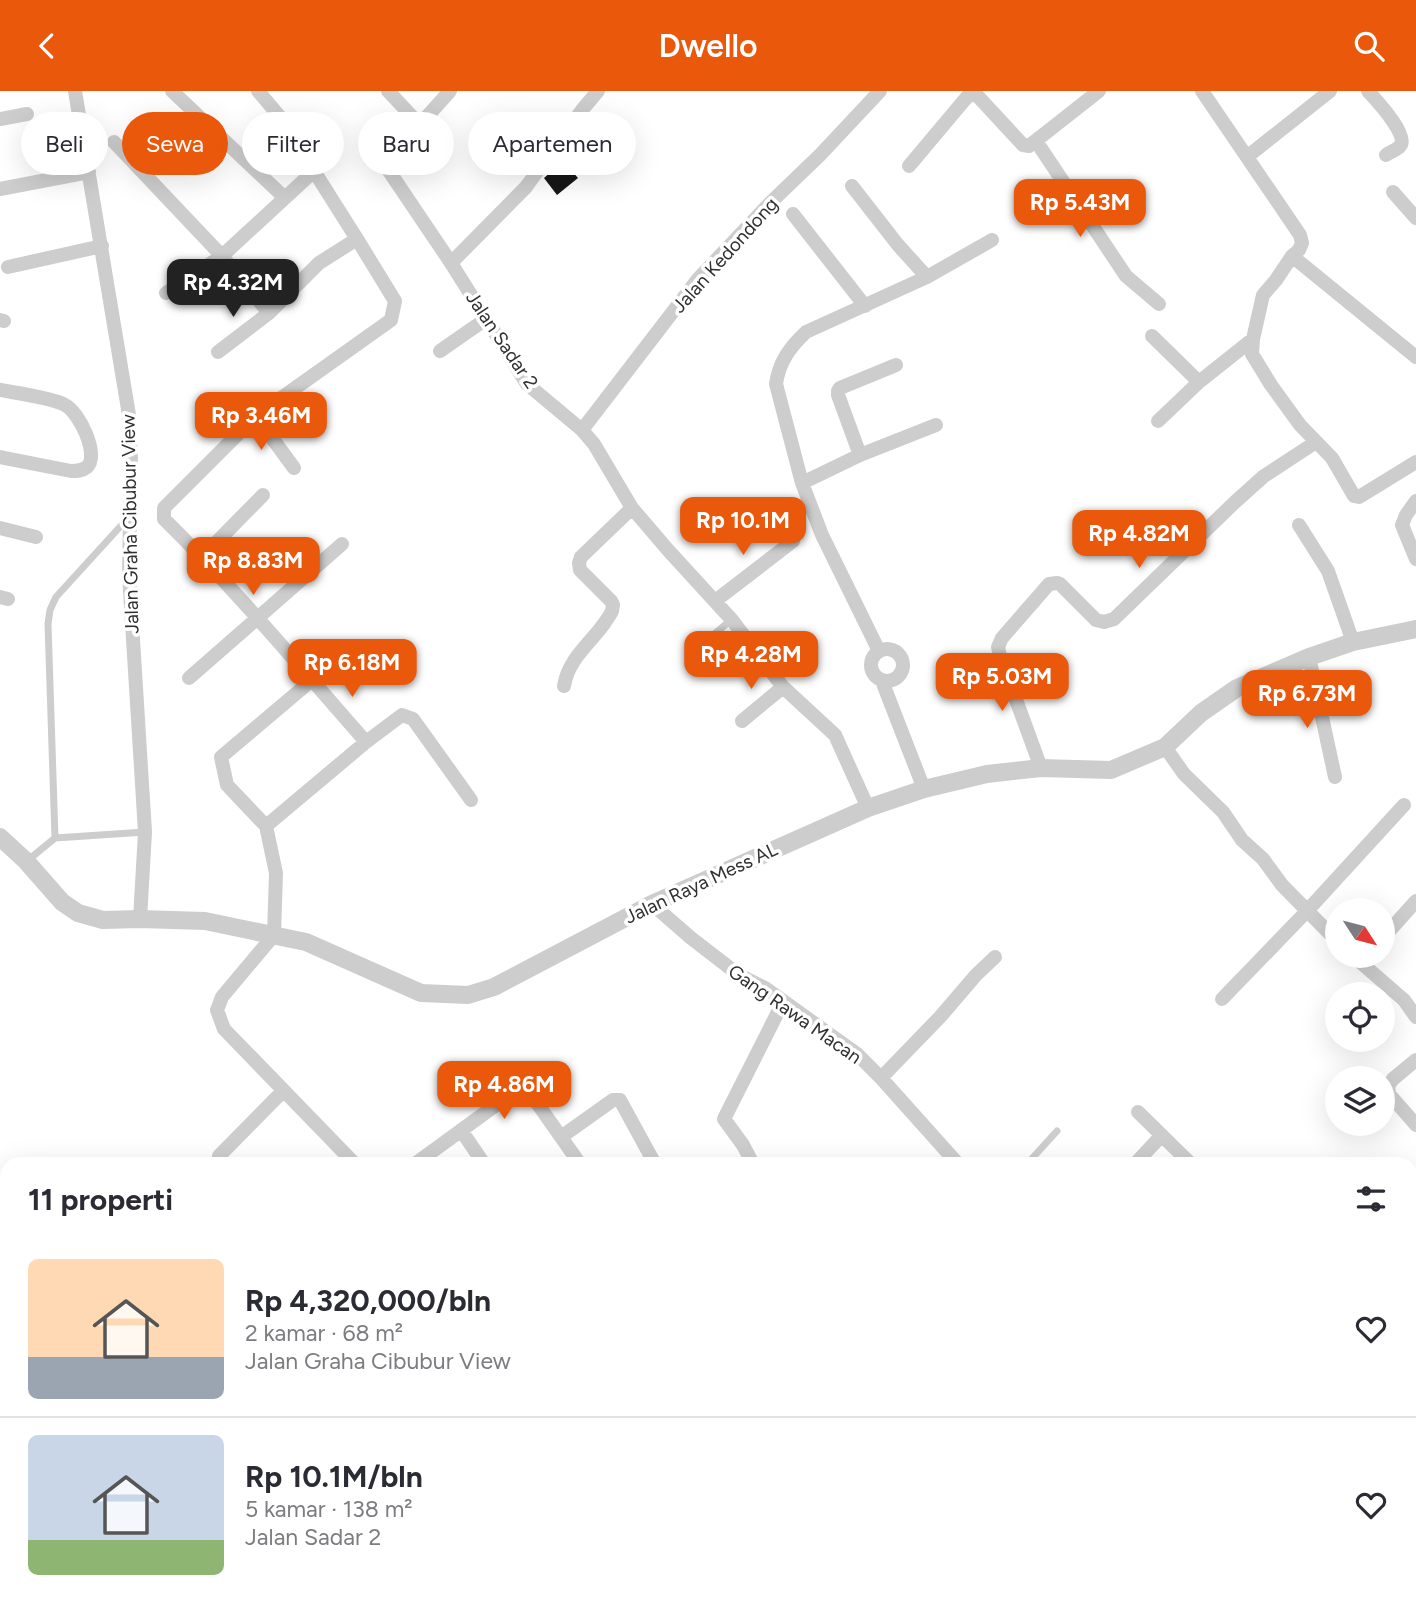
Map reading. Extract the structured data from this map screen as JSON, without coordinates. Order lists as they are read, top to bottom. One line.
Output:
{"streets":{"street":["Jalan Kedondong","Jalan Sadar 2","Jalan Graha Cibubur View","Jalan Raya Mess AL","Gang Rawa Macan"]},"crossings":[["Jalan Kedondong","Jalan Sadar 2"],["Jalan Sadar 2","Jalan Raya Mess AL"],["Jalan Graha Cibubur View","Jalan Raya Mess AL"],["Jalan Raya Mess AL","Gang Rawa Macan"]],"north":"bottom right","page":{"header":"Dwello","chip":["Beli","Sewa","Filter","Baru","Apartemen"],"price":["Rp 5.43M","Rp 4.32M","Rp 3.46M","Rp 10.1M","Rp 4.82M","Rp 8.83M","Rp 4.28M","Rp 6.18M","Rp 5.03M","Rp 6.73M","Rp 4.86M"],"heading":"11 properti","list":[{"name":"Rp 4,320,000/bln","note":"2 kamar · 68 m² · Jalan Graha Cibubur View"},{"name":"Rp 10.1M/bln","note":"5 kamar · 138 m² · Jalan Sadar 2"}]}}
